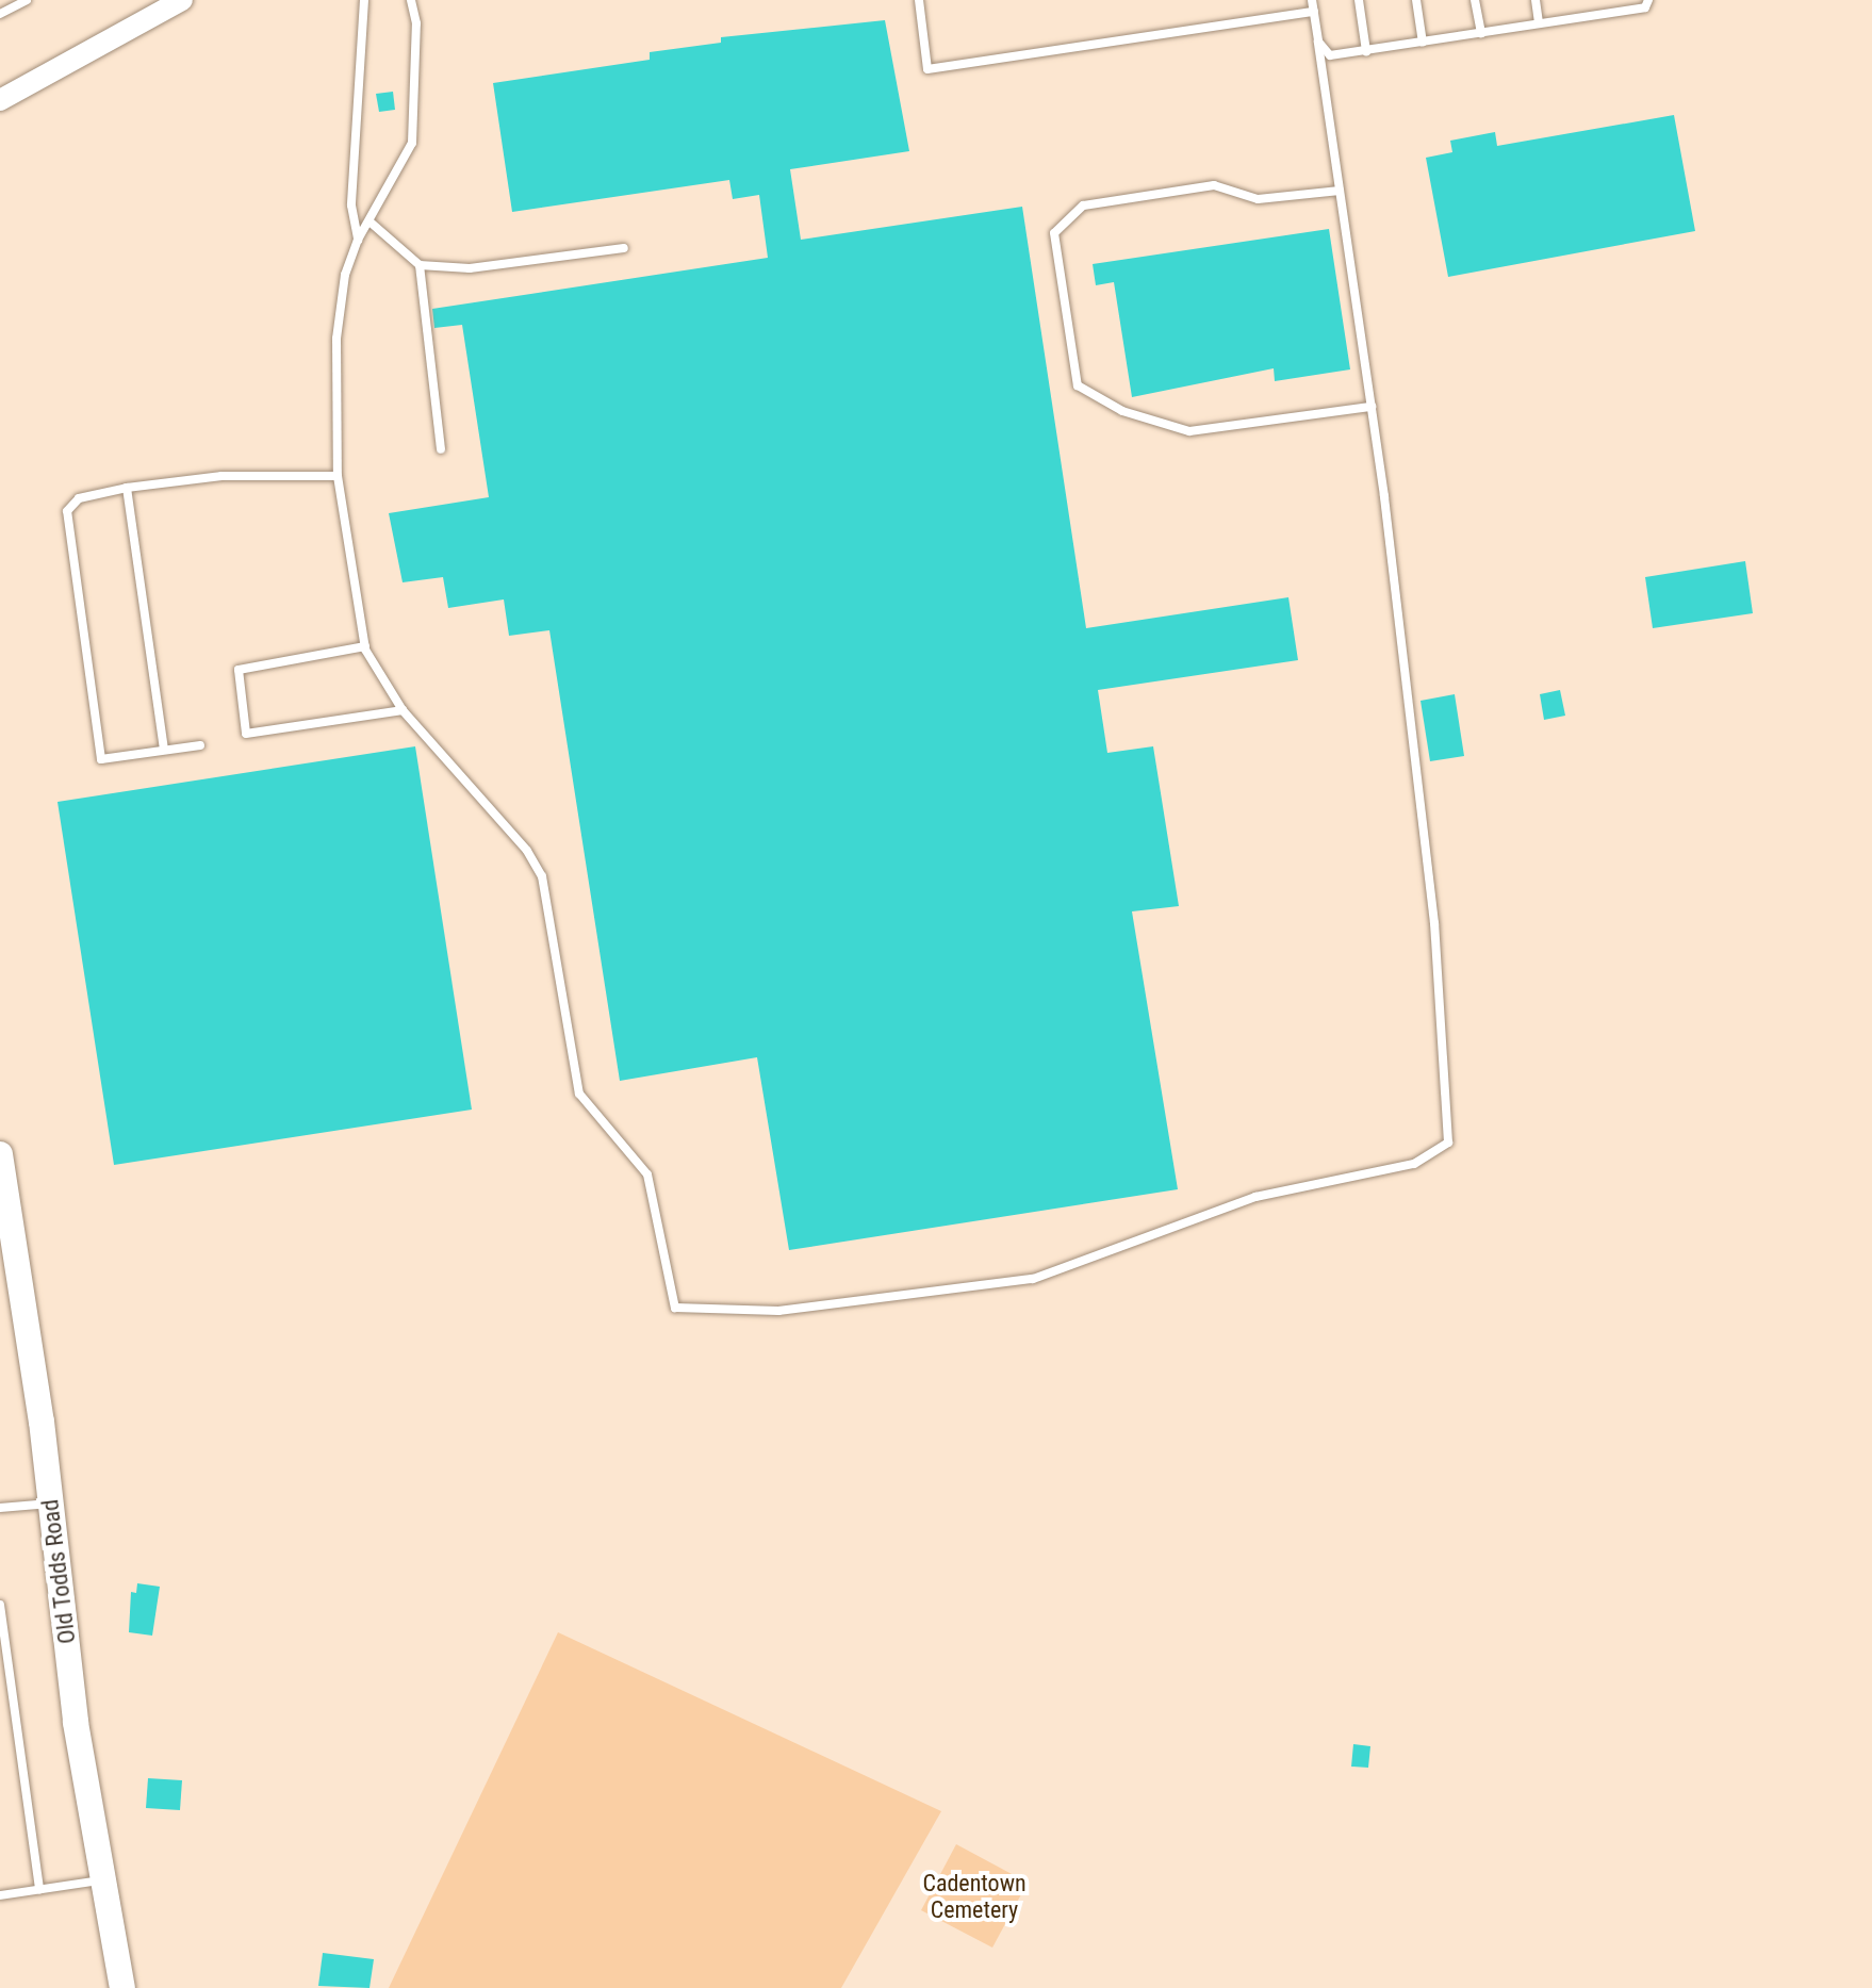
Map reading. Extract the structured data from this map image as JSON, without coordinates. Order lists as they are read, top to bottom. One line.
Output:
{"streets":{"main road":["Old Todds Road"]},"parks":["Cadentown Cemetery"]}
